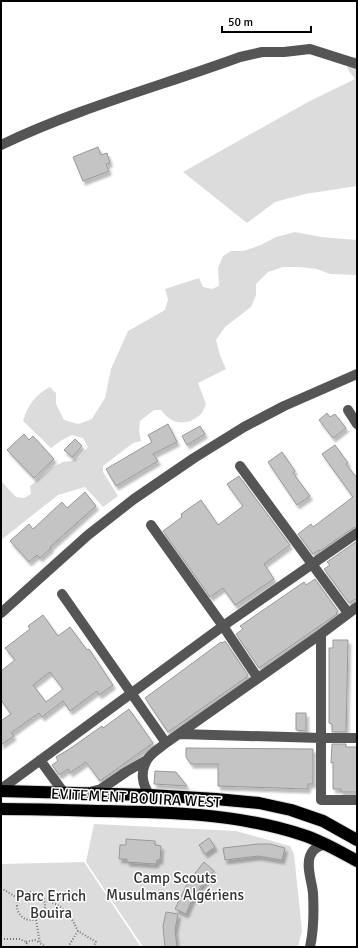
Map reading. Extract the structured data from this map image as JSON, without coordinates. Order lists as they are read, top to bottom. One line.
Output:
{"streets":{"highway":["EVITEMENT BOUIRA WEST"]},"parks":["Camp Scouts Musulmans Algériens","Parc Errich Bouira"],"scale_bar":"50 m"}
